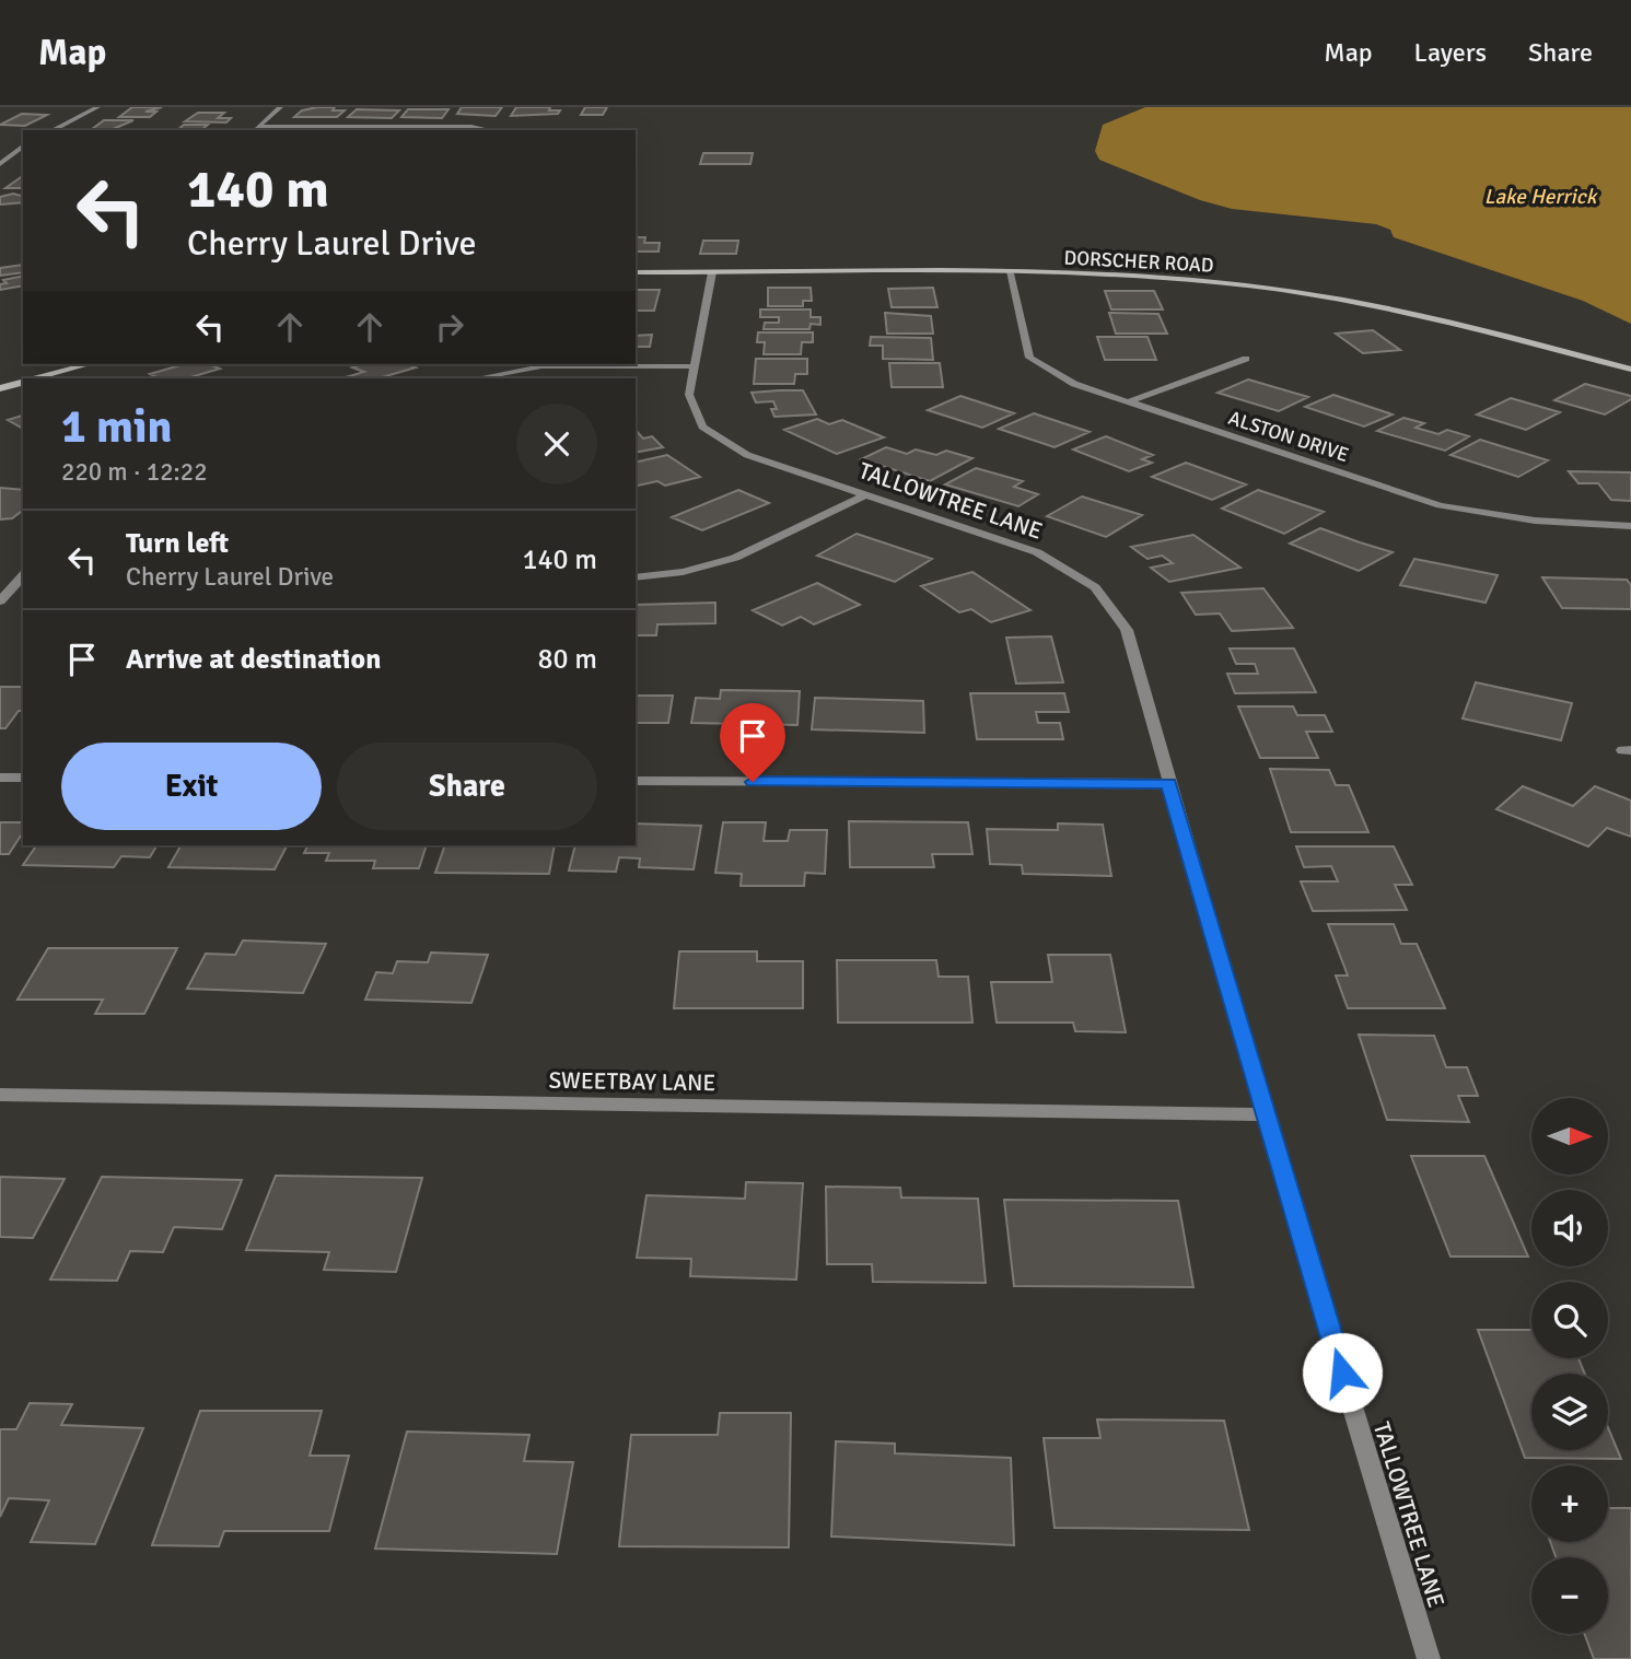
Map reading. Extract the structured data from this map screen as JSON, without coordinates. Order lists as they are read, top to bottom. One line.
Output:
{"streets":{"street":["DORSCHER ROAD","ALSTON DRIVE","TALLOWTREE LANE","SWEETBAY LANE"]},"crossings":[["DORSCHER ROAD","ALSTON DRIVE"],["DORSCHER ROAD","TALLOWTREE LANE"],["TALLOWTREE LANE","SWEETBAY LANE"]],"water":["Lake Herrick"],"north":"right","page":{"header":"Map","nav":["Map","Layers","Share"],"turn":["140 m","Cherry Laurel Drive"],"heading":["1 min","220 m · 12:22"],"list":[{"name":"Turn left","note":"Cherry Laurel Drive","value":"140 m"},{"name":"Arrive at destination","value":"80 m"}],"buttons":["Exit","Share"],"map_buttons":["+","−"]}}
